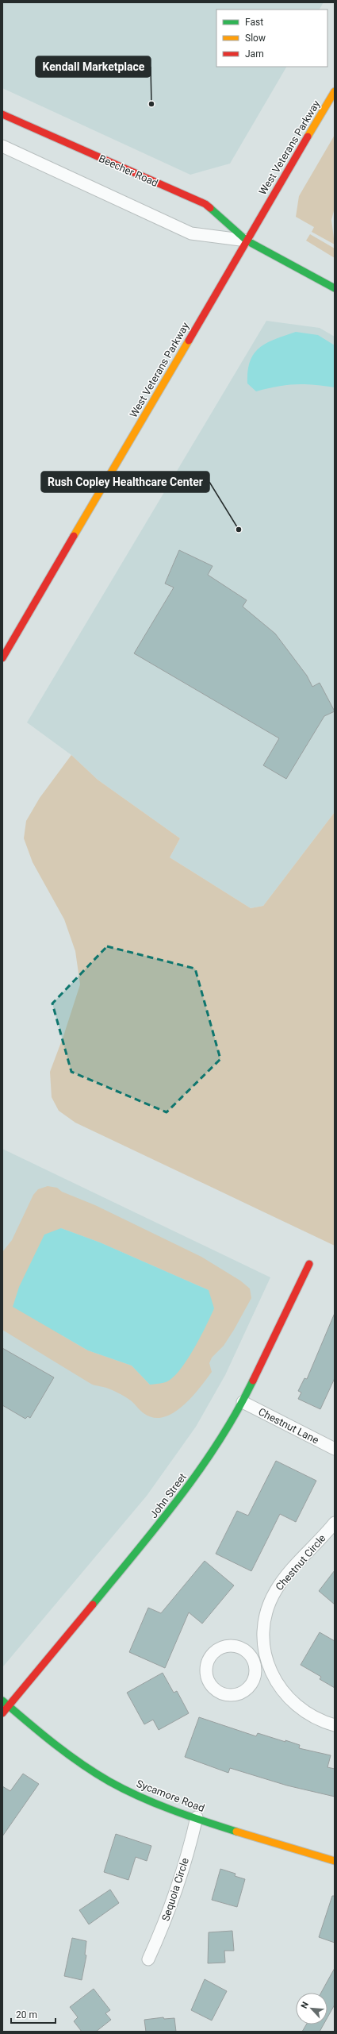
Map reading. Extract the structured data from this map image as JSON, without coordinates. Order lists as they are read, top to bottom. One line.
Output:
{"streets":{"street":["West Veterans Parkway","Beecher Road","Chestnut Lane","John Street","Chestnut Circle","Sycamore Road","Sequoia Circle"]},"crossings":[["West Veterans Parkway","Beecher Road"],["Chestnut Lane","John Street"],["John Street","Sycamore Road"],["Sycamore Road","Sequoia Circle"]],"places":["Kendall Marketplace","Rush Copley Healthcare Center"],"legend":["Fast","Slow","Jam"],"scale_bar":"20 m","north":"top left"}
